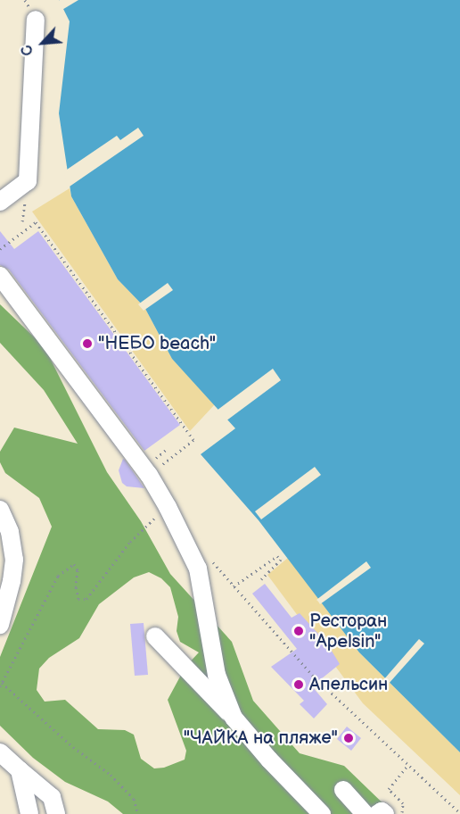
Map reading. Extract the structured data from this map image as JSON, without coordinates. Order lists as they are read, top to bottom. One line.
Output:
{"places":["\"НЕБО beach\"","Ресторан \"Apelsin\"","Апельсин","\"ЧАЙКА на пляже\""],"north":"bottom left"}
